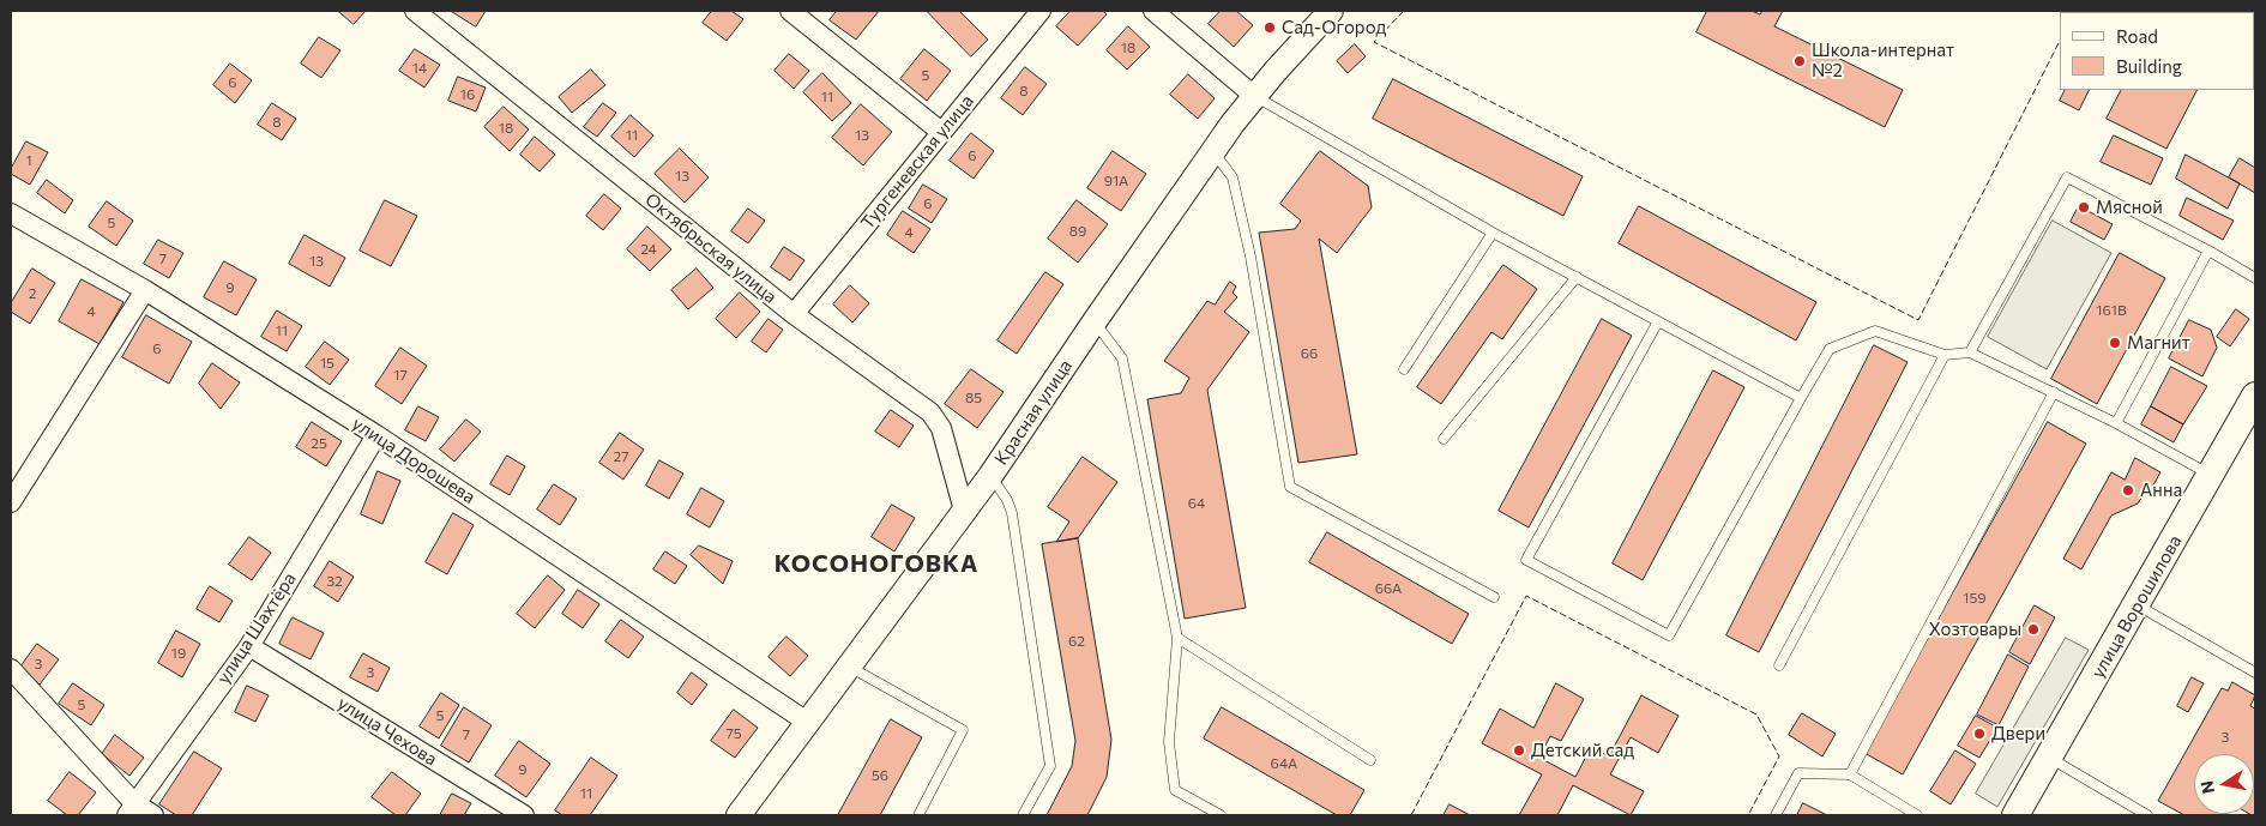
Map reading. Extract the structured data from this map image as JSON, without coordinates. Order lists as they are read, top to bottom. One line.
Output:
{"streets":{"main road":["улица Ворошилова"],"street":["Тургеневская улица","Октябрьская улица","Красная улица","улица Дорошева","улица Шахтёра","улица Чехова"]},"crossings":[["Тургеневская улица","Октябрьская улица"],["Октябрьская улица","Красная улица"],["Красная улица","улица Дорошева"],["улица Дорошева","улица Шахтёра"],["улица Шахтёра","улица Чехова"]],"districts":["КОСОНОГОВКА"],"places":["Сад-Огород","Школа-интернат №2","Мясной","Магнит","Анна","Хозтовары","Двери","Детский сад"],"house_numbers":["18","14","5","6","8","16","11","8","18","11","13","6","1","13","91А","6","5","89","4","24","7","13","9","2","161В","4","11","6","66","15","17","85","25","27","64","32","66А","159","62","19","3","3","5","5","75","7","3","64А","9","56","11"],"legend":["Road","Building"],"north":"left"}
